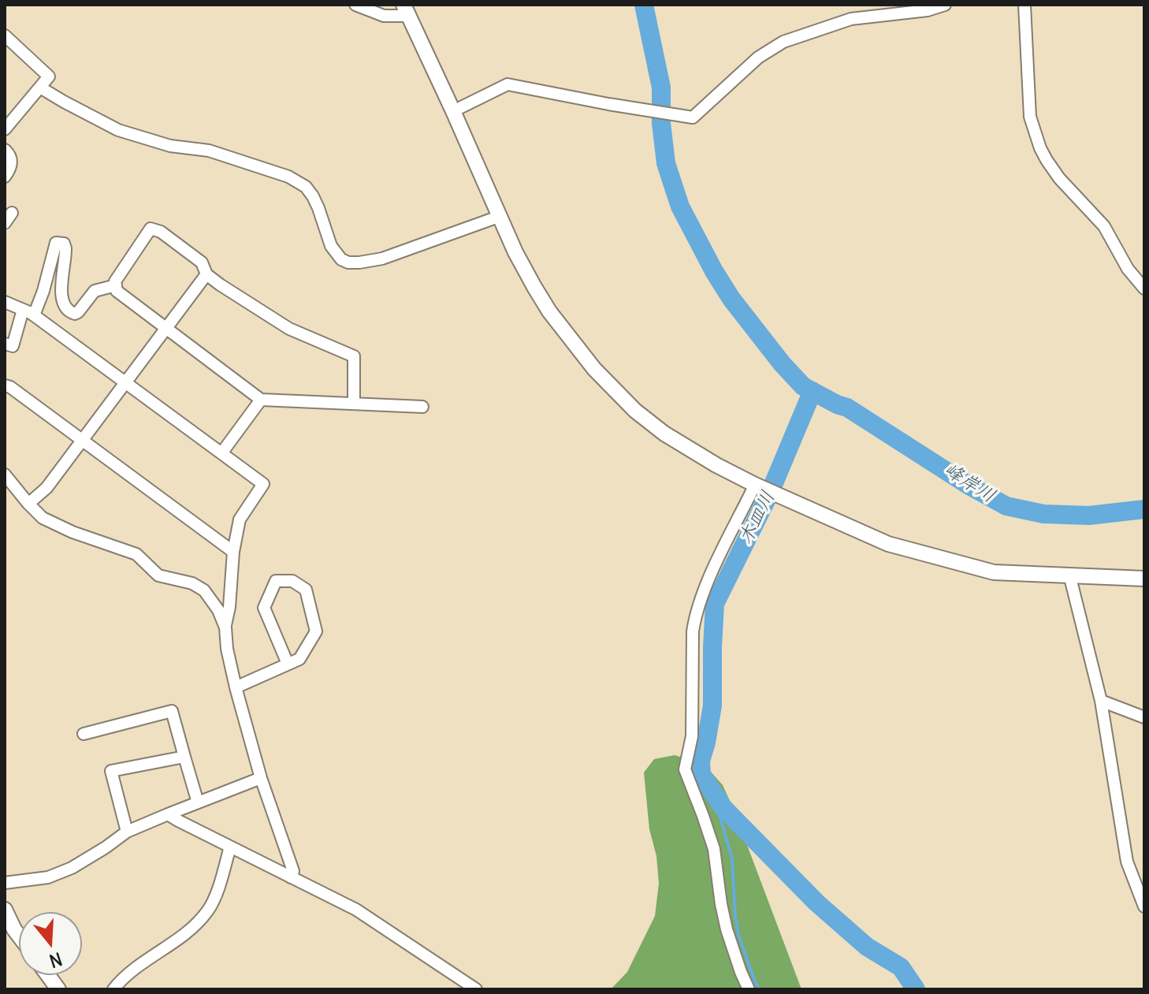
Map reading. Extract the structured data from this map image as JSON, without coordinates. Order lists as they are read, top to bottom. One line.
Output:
{"water":["峰岸川","木皿川"],"north":"bottom"}
